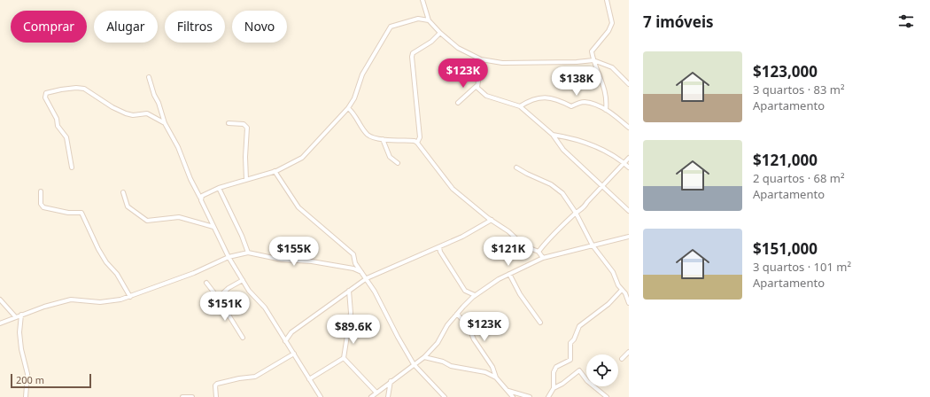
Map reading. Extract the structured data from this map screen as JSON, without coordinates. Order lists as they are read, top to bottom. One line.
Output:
{"scale_bar":"200 m","page":{"heading":"7 imóveis","chip":["Comprar","Alugar","Filtros","Novo"],"list":[{"name":"$123,000","note":"3 quartos · 83 m² · Apartamento"},{"name":"$121,000","note":"2 quartos · 68 m² · Apartamento"},{"name":"$151,000","note":"3 quartos · 101 m² · Apartamento"}],"price":["$123K","$138K","$155K","$121K","$151K","$123K","$89.6K"],"scale":"200 m"}}
